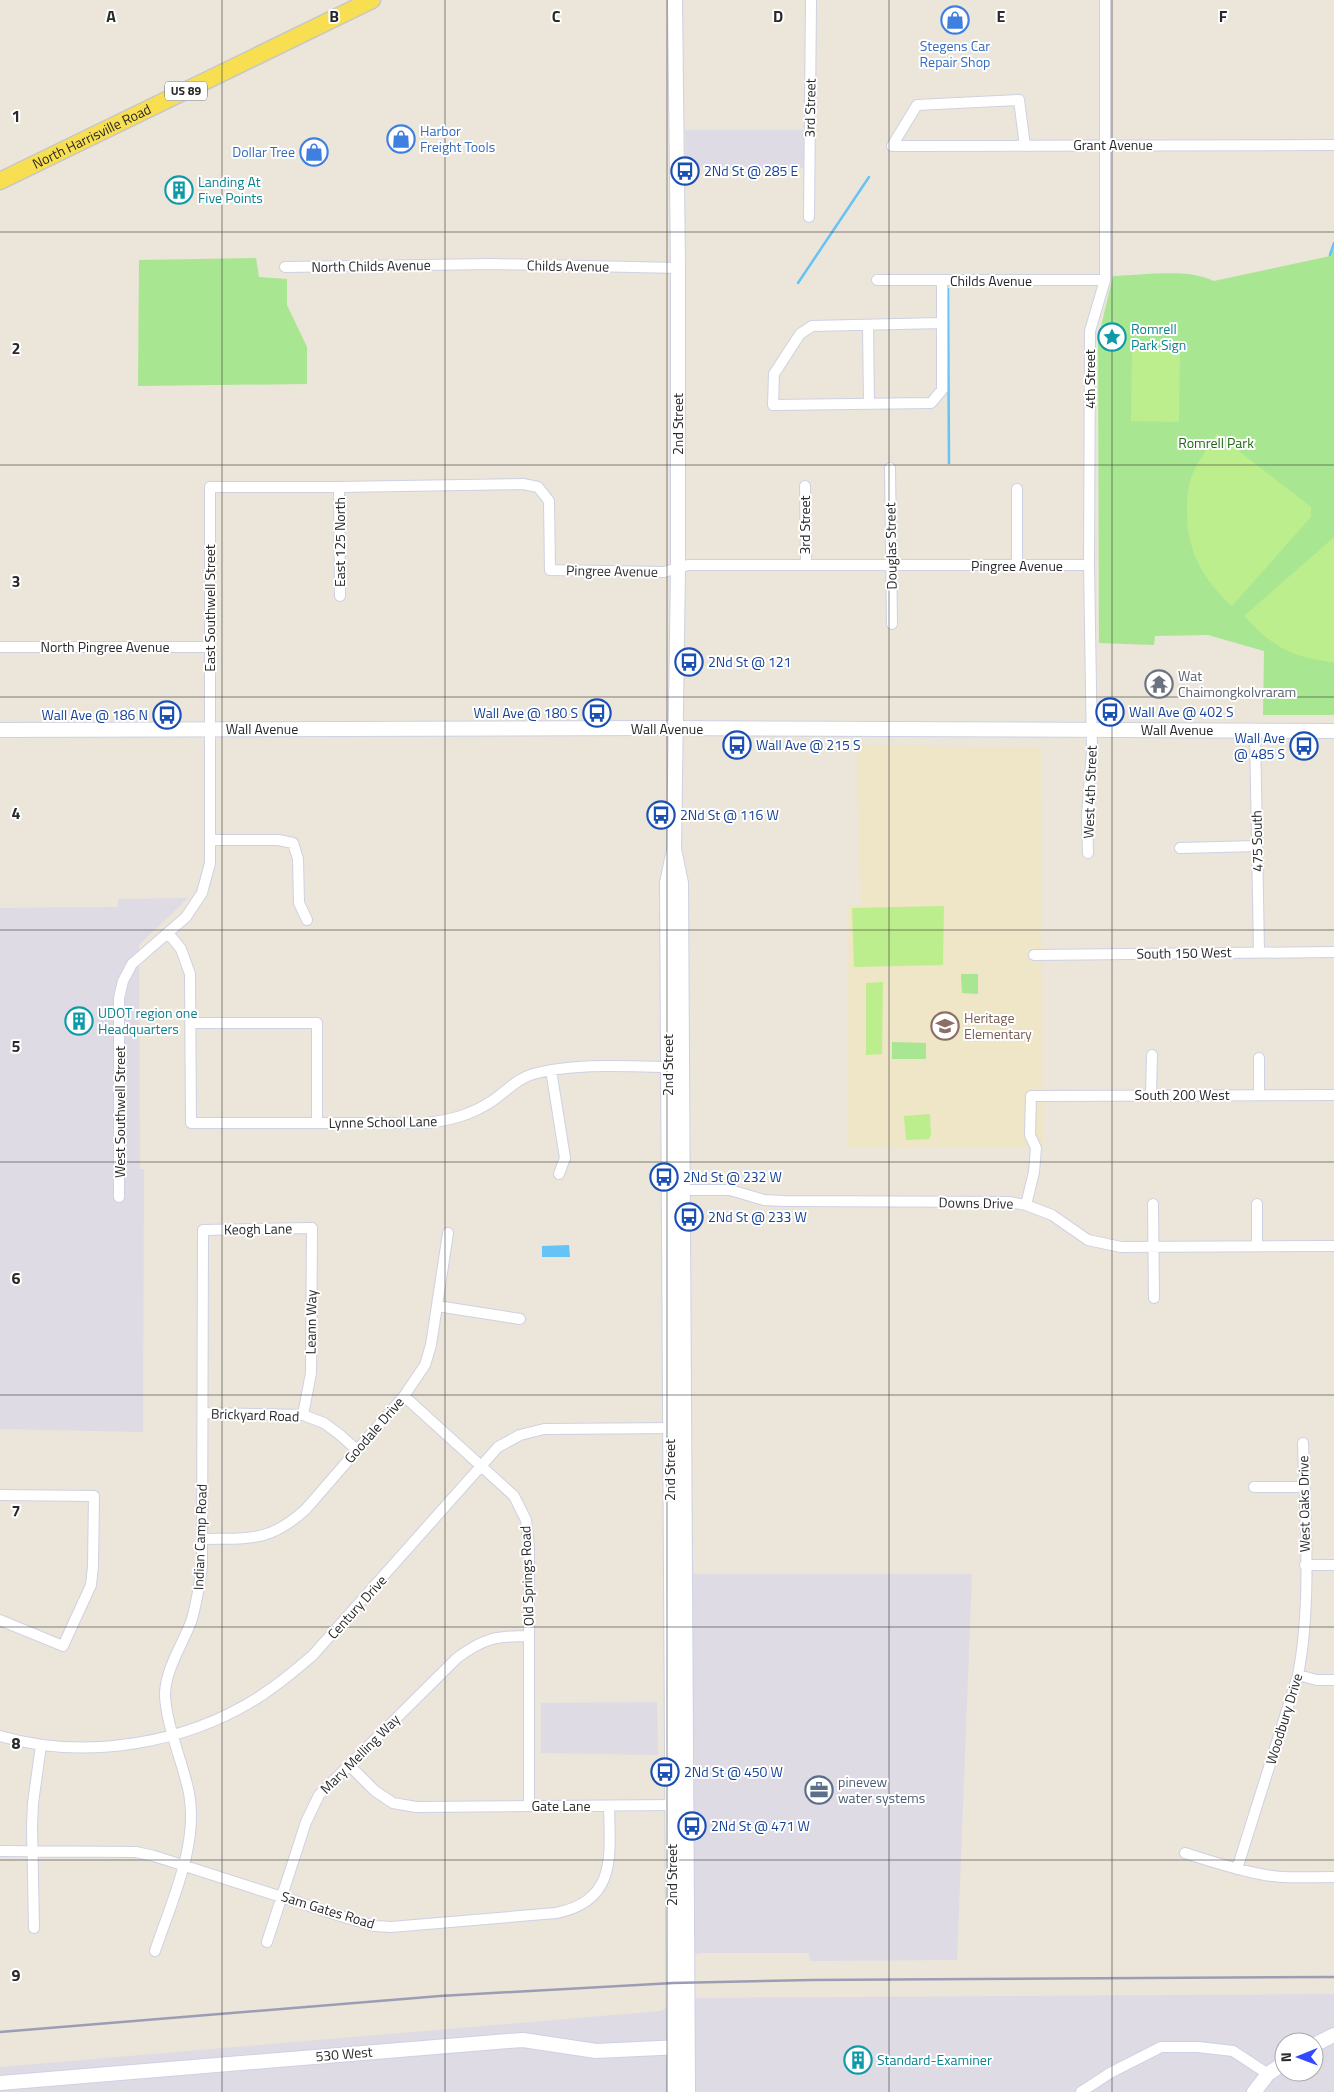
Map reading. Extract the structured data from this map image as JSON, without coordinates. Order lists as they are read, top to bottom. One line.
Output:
{"streets":{"main road":["US 89","North Harrisville Road","2nd Street","Wall Avenue","530 West"],"street":["3rd Street","Grant Avenue","North Childs Avenue","Childs Avenue","4th Street","East 125 North","Douglas Street","Pingree Avenue","East Southwell Street","North Pingree Avenue","West 4th Street","475 South","South 150 West","South 200 West","West Southwell Street","Lynne School Lane","Downs Drive","Keogh Lane","Leann Way","Brickyard Road","Goodale Drive","West Oaks Drive","Indian Camp Road","Old Springs Road","Century Drive","Woodbury Drive","Mary Melling Way","Gate Lane","Sam Gates Road"]},"crossings":[["3rd Street","Pingree Avenue"],["Grant Avenue","4th Street"],["North Childs Avenue","Childs Avenue"],["Childs Avenue","4th Street"],["Childs Avenue","2nd Street"],["4th Street","Pingree Avenue"],["4th Street","Wall Avenue"],["4th Street","West 4th Street"],["2nd Street","Pingree Avenue"],["2nd Street","Wall Avenue"],["2nd Street","Lynne School Lane"],["2nd Street","Downs Drive"],["2nd Street","Century Drive"],["2nd Street","Gate Lane"],["2nd Street","530 West"],["East 125 North","Pingree Avenue"],["Douglas Street","Pingree Avenue"],["Pingree Avenue","East Southwell Street"],["East Southwell Street","North Pingree Avenue"],["East Southwell Street","Wall Avenue"],["East Southwell Street","West Southwell Street"],["Wall Avenue","West 4th Street"],["Wall Avenue","475 South"],["Wall Avenue","West Southwell Street"],["475 South","South 150 West"],["South 200 West","Downs Drive"],["Keogh Lane","Leann Way"],["Keogh Lane","Indian Camp Road"],["Leann Way","Brickyard Road"],["Brickyard Road","Goodale Drive"],["Brickyard Road","Indian Camp Road"],["Goodale Drive","Indian Camp Road"],["Goodale Drive","Old Springs Road"],["West Oaks Drive","Woodbury Drive"],["Indian Camp Road","Century Drive"],["Indian Camp Road","Sam Gates Road"],["Old Springs Road","Century Drive"],["Old Springs Road","Mary Melling Way"],["Old Springs Road","Gate Lane"],["Mary Melling Way","Gate Lane"],["Mary Melling Way","Sam Gates Road"],["Gate Lane","Sam Gates Road"]],"parks":["Romrell Park"],"places":{"shop":["Stegens Car Repair Shop","Harbor Freight Tools","Dollar Tree"],"bus stop":["2Nd St @ 285 E","2Nd St @ 121","Wall Ave @ 402 S","Wall Ave @ 180 S","Wall Ave @ 186 N","Wall Ave @ 215 S","Wall Ave @ 485 S","2Nd St @ 116 W","2Nd St @ 232 W","2Nd St @ 233 W","2Nd St @ 450 W","2Nd St @ 471 W"],"building":["Landing At Five Points","UDOT region one Headquarters","Standard-Examiner"],"place":["Romrell Park Sign"],"temple":["Wat Chaimongkolvraram"],"school or university":["Heritage Elementary"],"office":["pinevew water systems"]},"north":"left","grid":{"columns":["A","B","C","D","E","F"],"rows":["1","2","3","4","5","6","7","8","9"]}}
